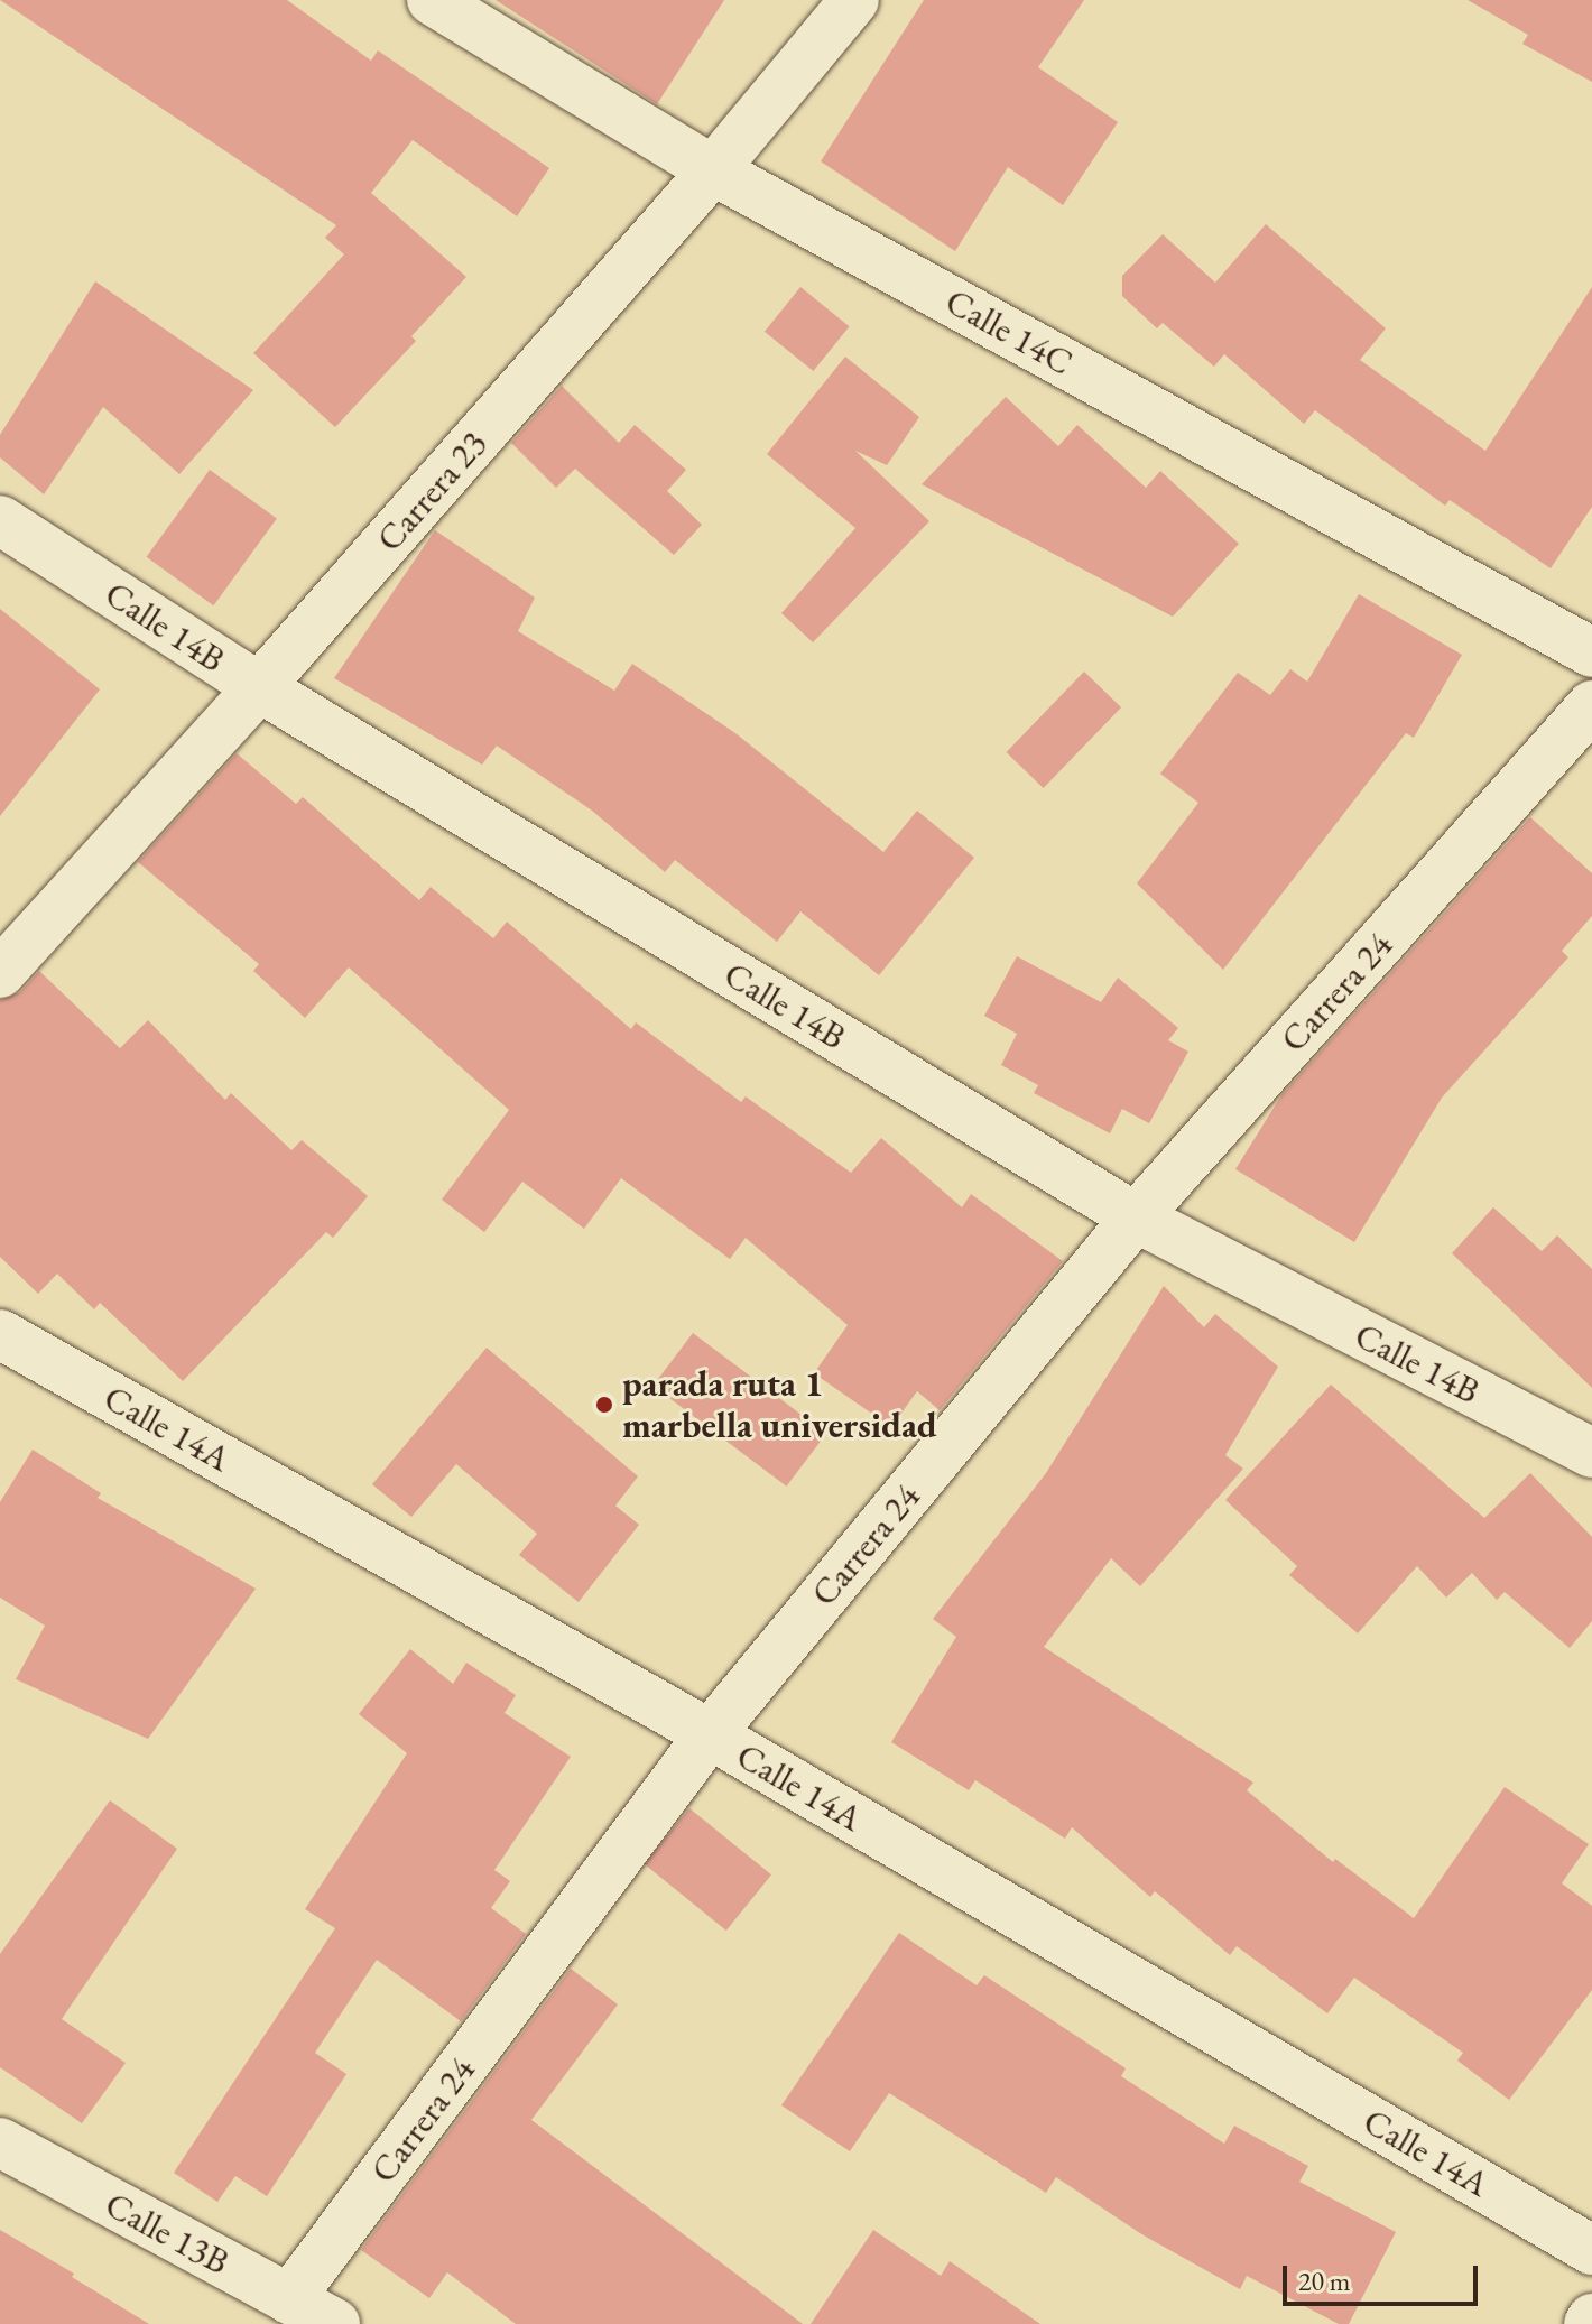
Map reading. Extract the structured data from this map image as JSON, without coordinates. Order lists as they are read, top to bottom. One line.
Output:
{"streets":{"street":["Calle 14C","Carrera 23","Calle 14B","Carrera 24","Calle 14A","Calle 13B"]},"crossings":[["Calle 14C","Carrera 23"],["Carrera 23","Calle 14B"],["Calle 14B","Carrera 24"],["Carrera 24","Calle 14A"],["Carrera 24","Calle 13B"]],"places":["parada ruta 1 marbella universidad"],"scale_bar":"20 m"}
